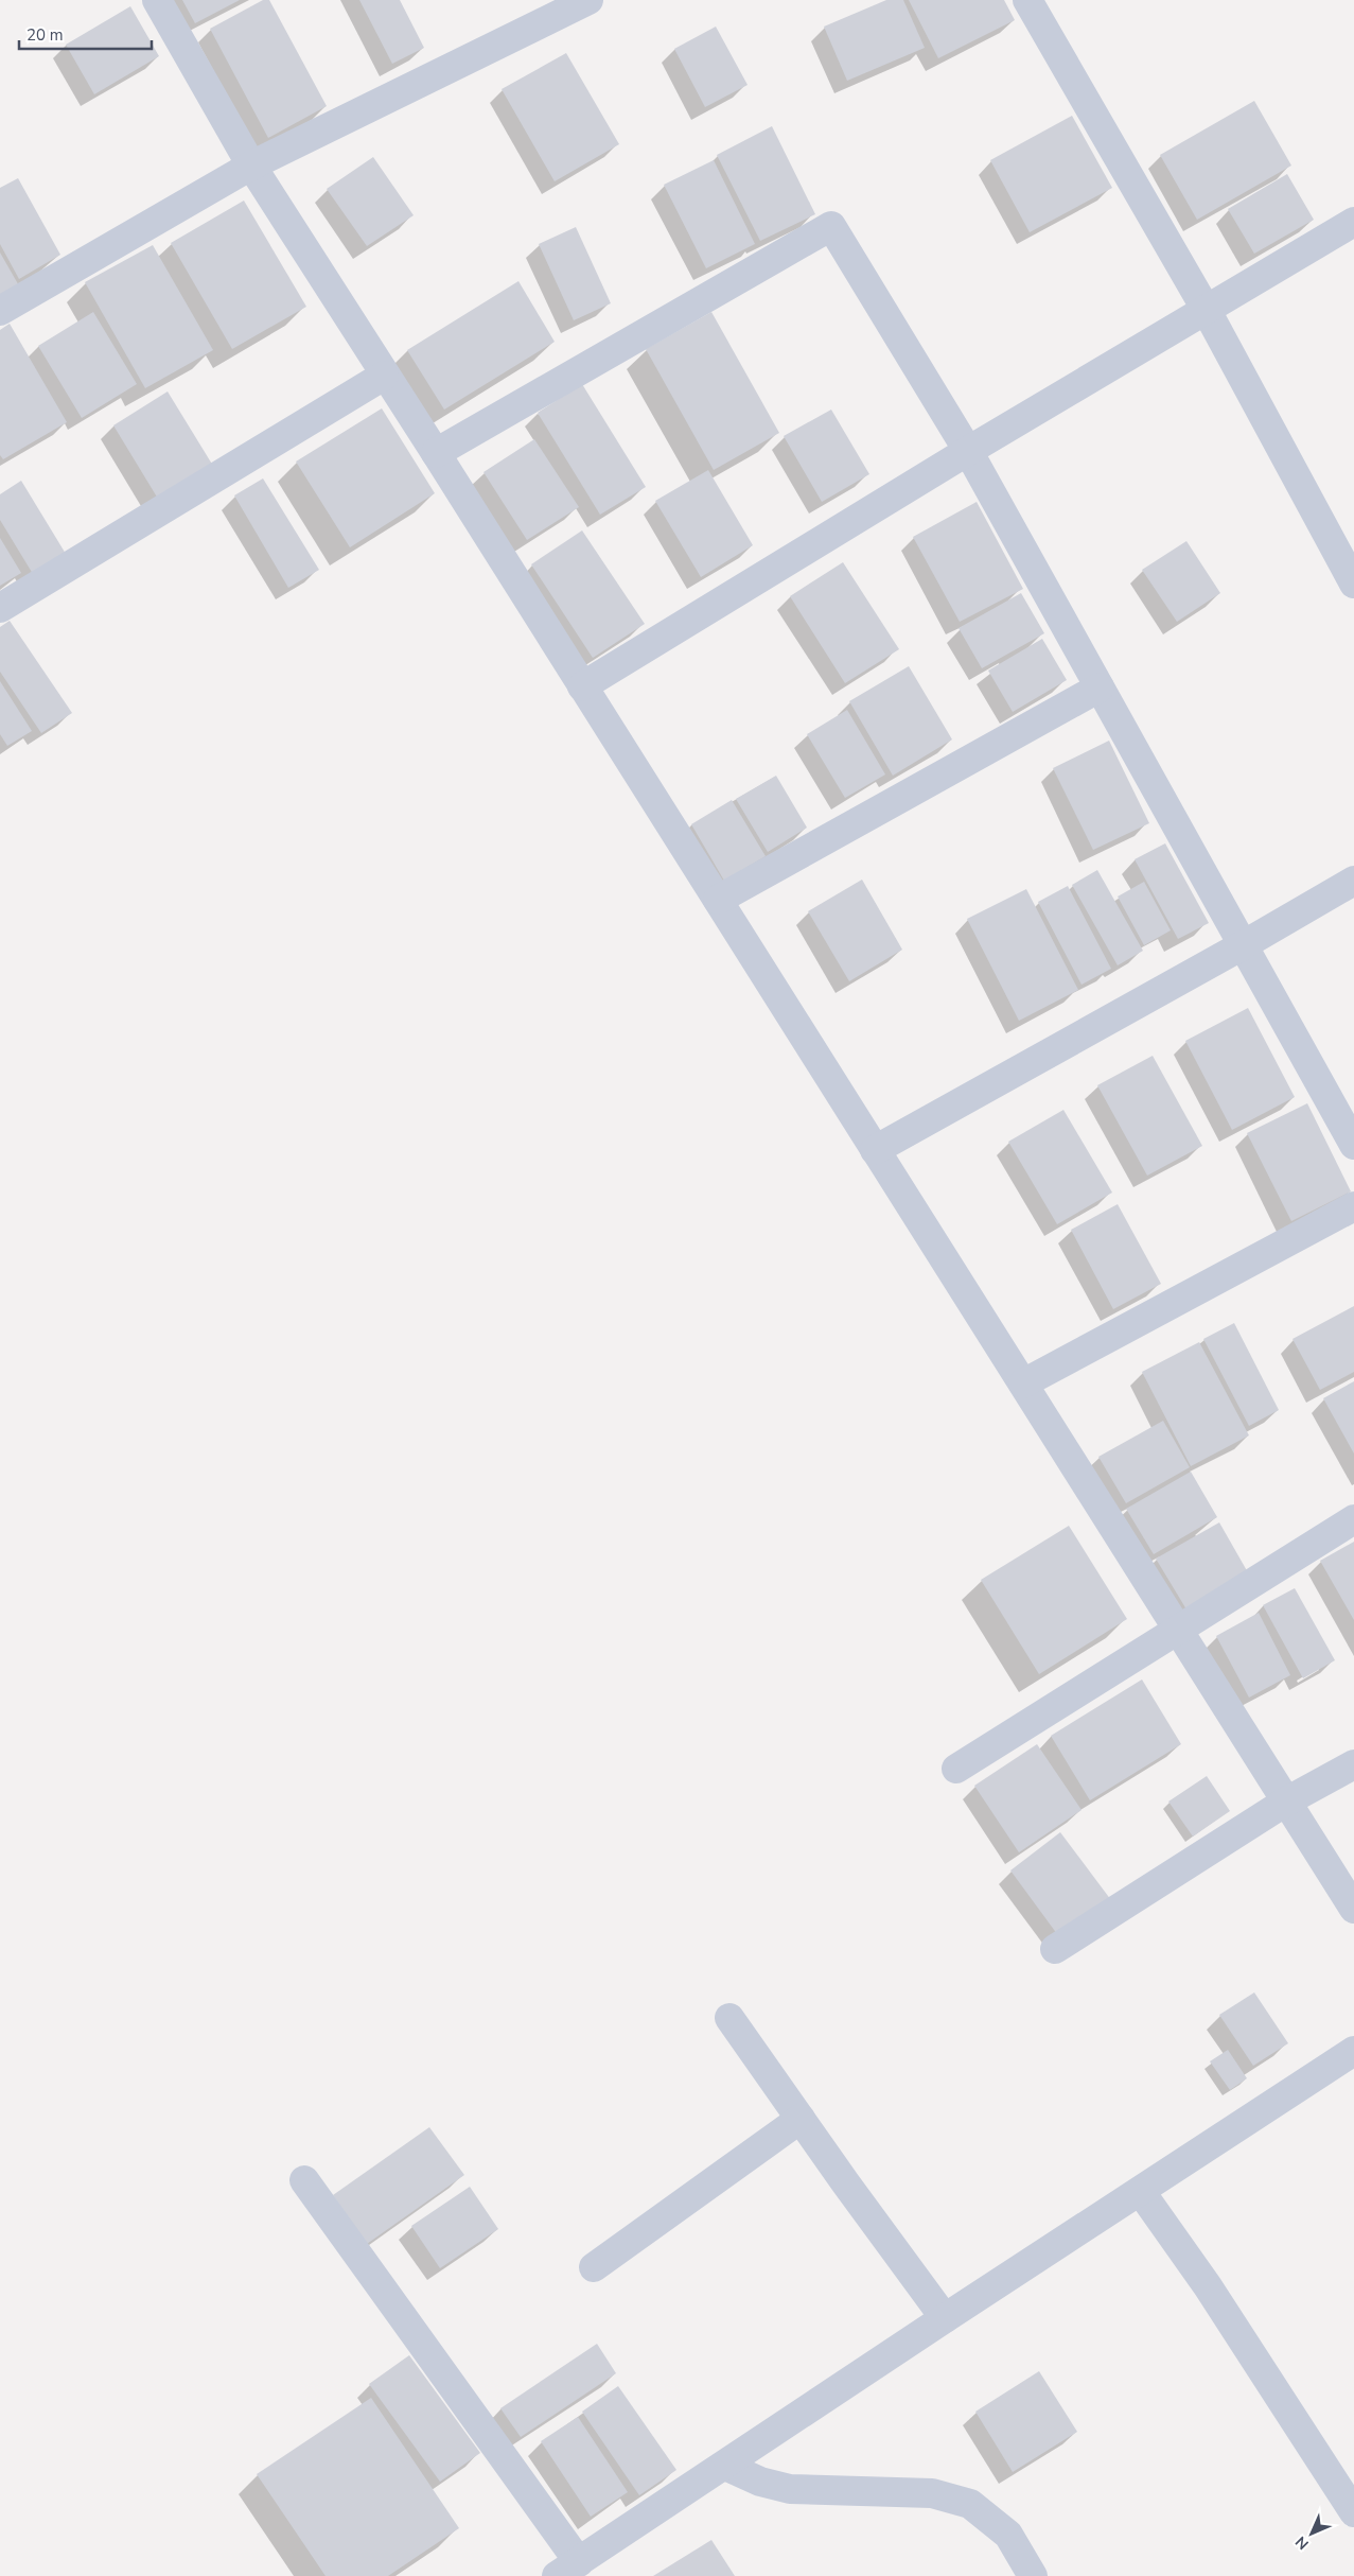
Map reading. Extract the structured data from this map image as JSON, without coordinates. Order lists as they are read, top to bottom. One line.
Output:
{"scale_bar":"20 m","north":"bottom left"}
